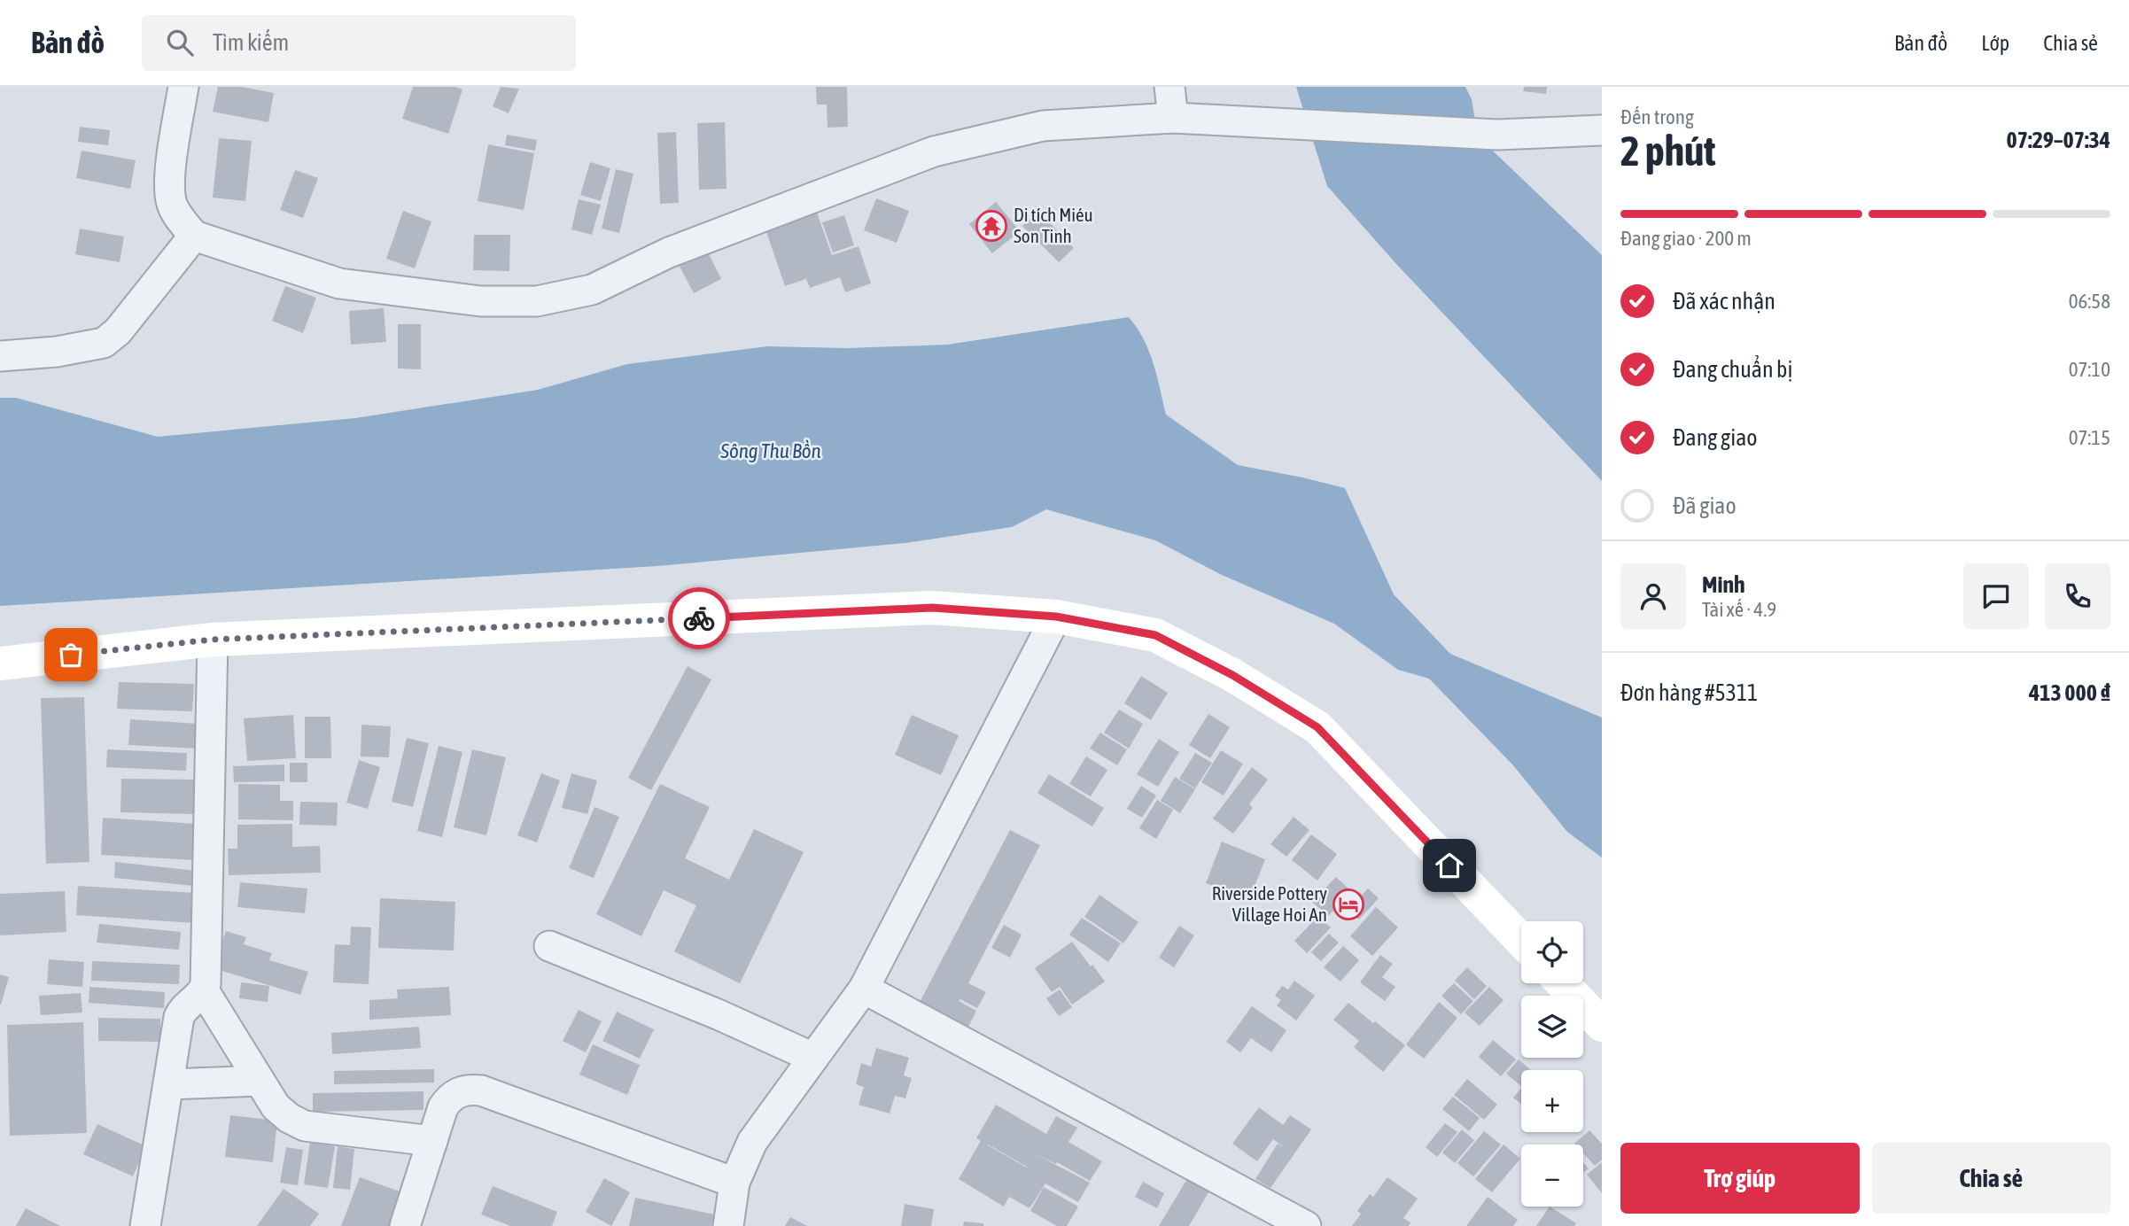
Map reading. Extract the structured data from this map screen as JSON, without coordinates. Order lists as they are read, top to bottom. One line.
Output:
{"water":["Sông Thu Bồn"],"places":{"temple":["Di tích Miéu Son Tinh"],"hotel":["Riverside Pottery Village Hoi An"]},"page":{"header":"Bản đồ","search":"Tìm kiếm","nav":["Bản đồ","Lớp","Chia sẻ"],"heading":["2 phút","Đến trong","07:29–07:34"],"panel":["Minh","Tài xế · 4.9","Đơn hàng #5311","413 000 ₫"],"bar":"Đang giao · 200 m","list":[["Đã xác nhận","06:58"],["Đang chuẩn bị","07:10"],["Đang giao","07:15"],"Đã giao"],"map_buttons":["+","−"],"buttons":["Trợ giúp","Chia sẻ"]}}
